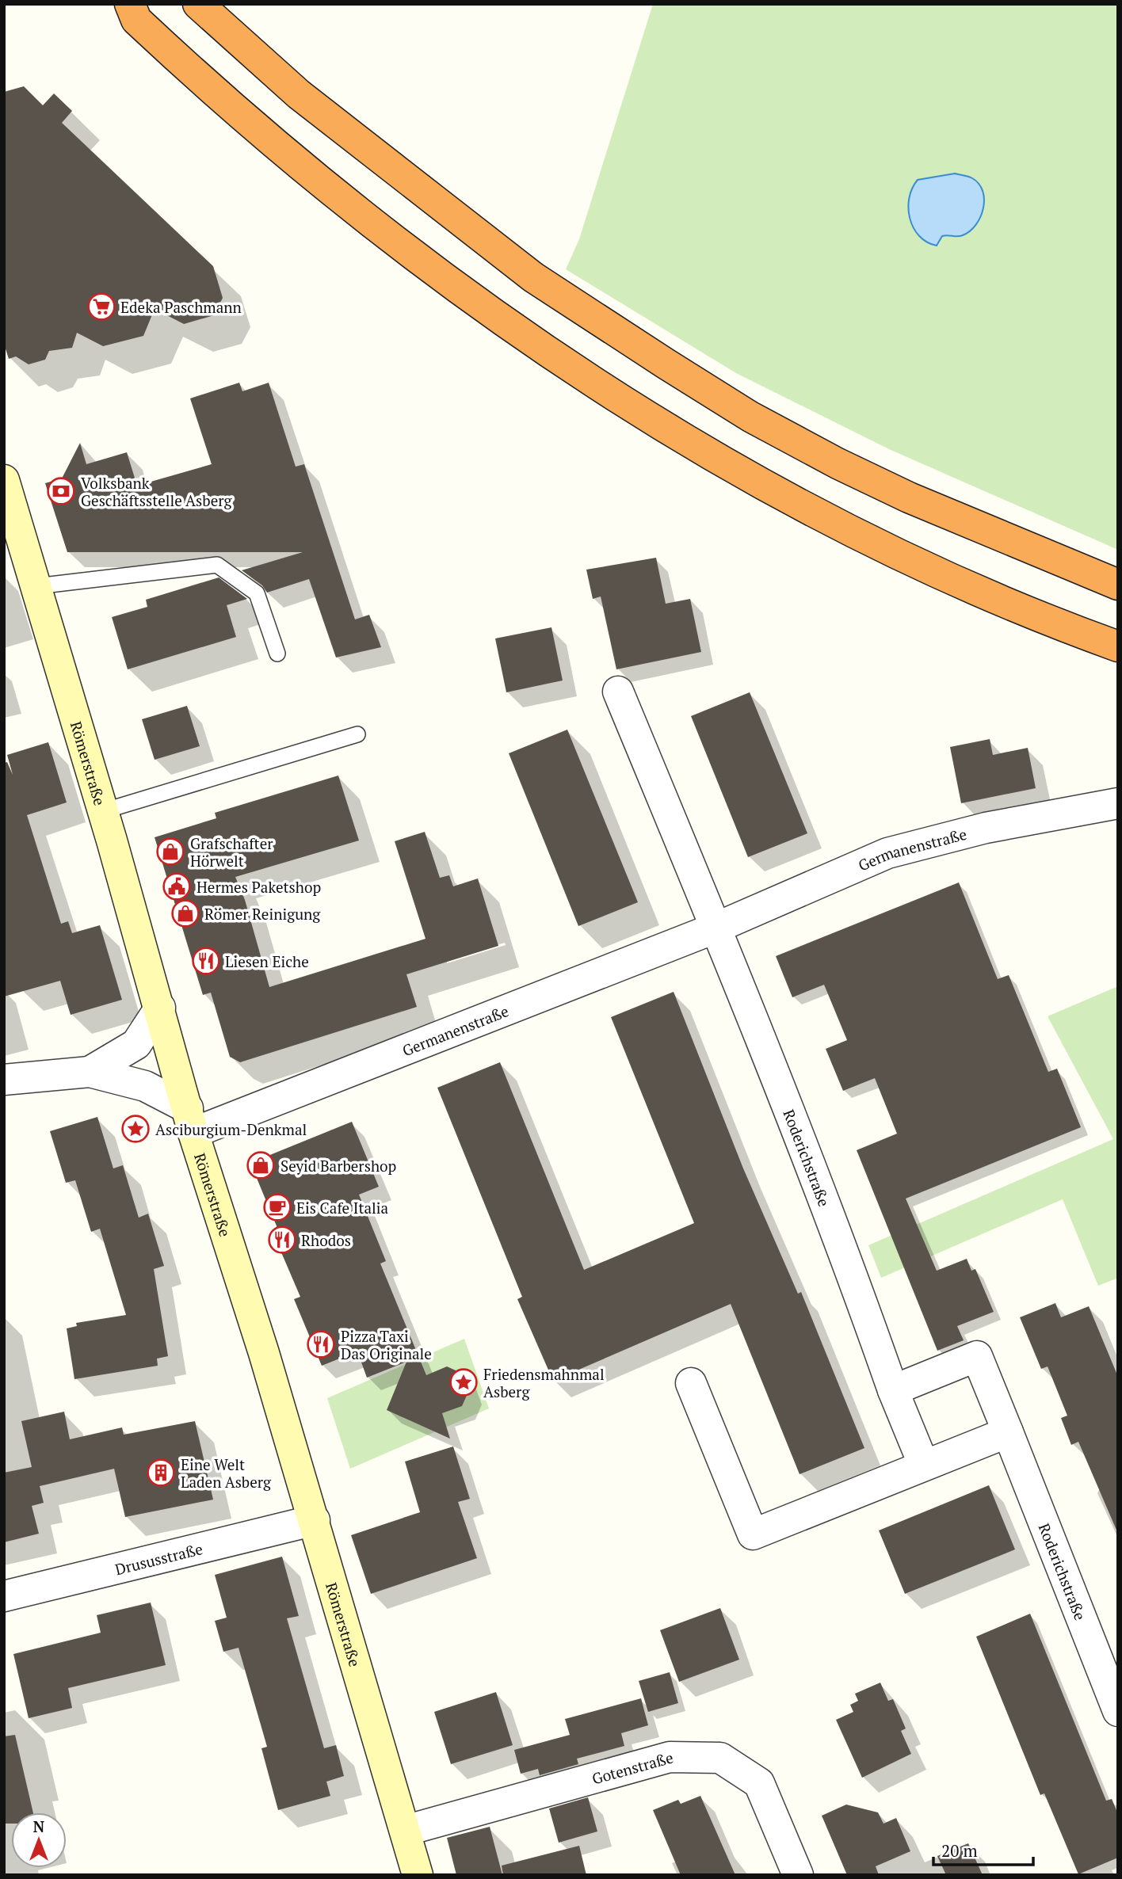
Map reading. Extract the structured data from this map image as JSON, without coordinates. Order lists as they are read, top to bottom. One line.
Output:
{"streets":{"street":["Römerstraße","Germanenstraße","Roderichstraße","Drususstraße","Gotenstraße"]},"crossings":[["Römerstraße","Germanenstraße"],["Römerstraße","Drususstraße"],["Römerstraße","Gotenstraße"],["Germanenstraße","Roderichstraße"]],"places":{"supermarket":["Edeka Paschmann"],"bank":["Volksbank Geschäftsstelle Asberg"],"shop":["Grafschafter Hörwelt","Römer Reinigung","Seyid Barbershop"],"public building":["Hermes Paketshop"],"restaurant":["Liesen Eiche","Rhodos","Pizza Taxi Das Originale"],"place":["Asciburgium-Denkmal","Friedensmahnmal Asberg"],"cafe":["Eis Cafe Italia"],"building":["Eine Welt Laden Asberg"]},"scale_bar":"20 m","north":"top"}
